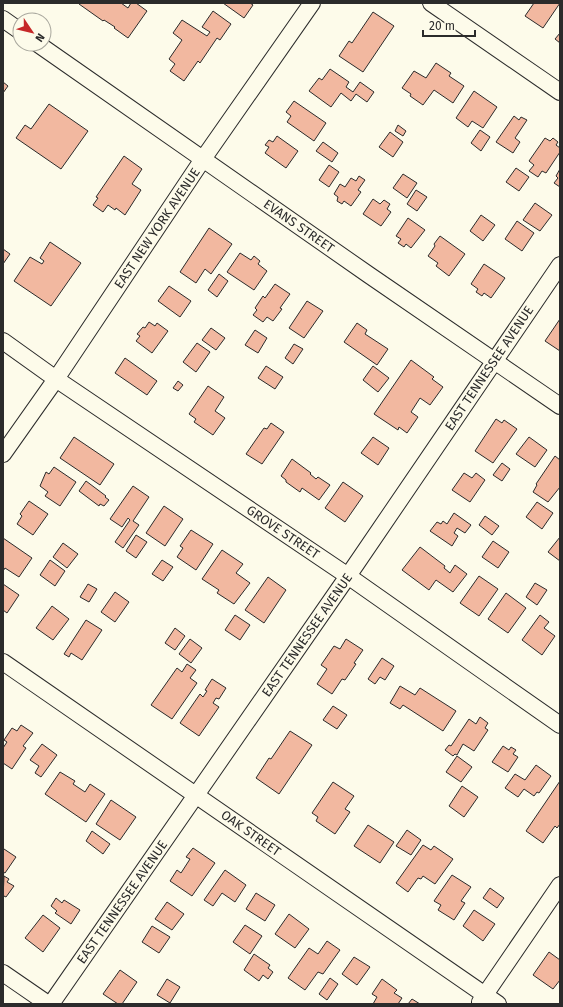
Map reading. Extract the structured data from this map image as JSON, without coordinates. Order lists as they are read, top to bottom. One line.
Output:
{"streets":{"street":["EVANS STREET","EAST NEW YORK AVENUE","EAST TENNESSEE AVENUE","GROVE STREET","OAK STREET"]},"crossings":[["EVANS STREET","EAST NEW YORK AVENUE"],["EVANS STREET","EAST TENNESSEE AVENUE"],["EAST NEW YORK AVENUE","GROVE STREET"],["EAST TENNESSEE AVENUE","GROVE STREET"],["EAST TENNESSEE AVENUE","OAK STREET"]],"scale_bar":"20 m","north":"bottom right"}
